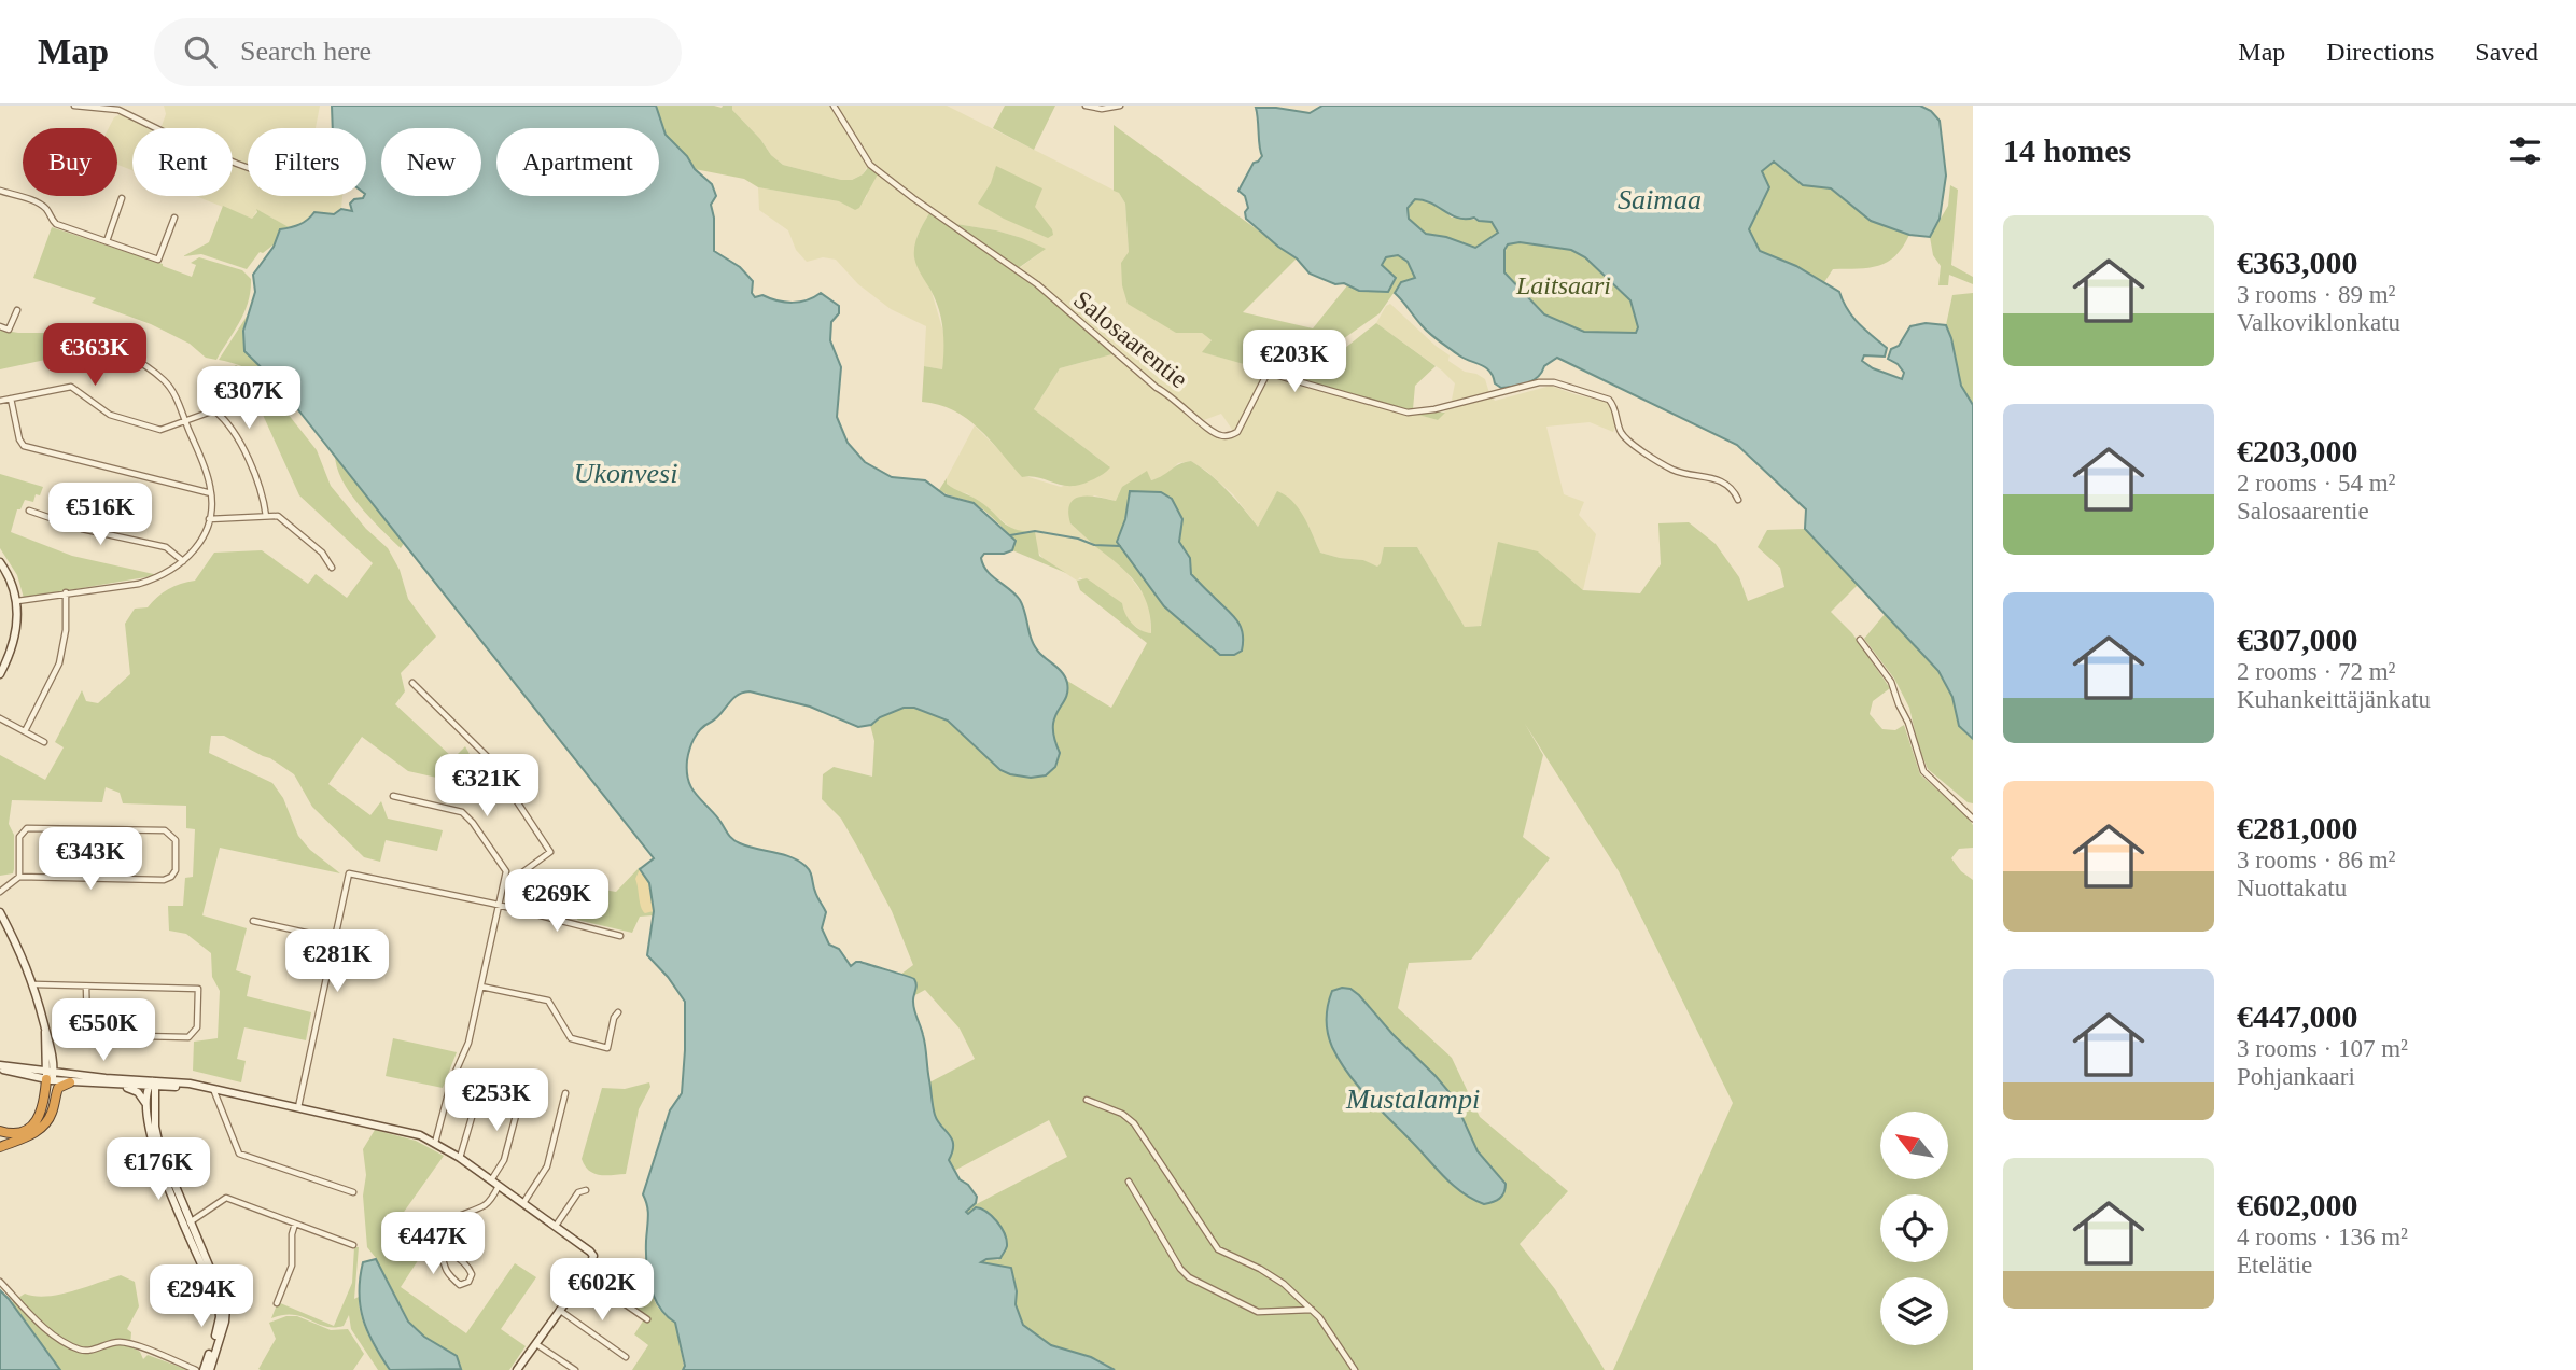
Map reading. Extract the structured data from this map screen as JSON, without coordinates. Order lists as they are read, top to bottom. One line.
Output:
{"streets":{"street":["Salosaarentie"]},"water":["Saimaa","Ukonvesi","Mustalampi"],"parks":["Laitsaari"],"north":"top left","page":{"header":"Map","search":"Search here","nav":["Map","Directions","Saved"],"heading":"14 homes","chip":["Buy","Rent","Filters","New","Apartment"],"list":[{"name":"€363,000","note":"3 rooms · 89 m² · Valkoviklonkatu"},{"name":"€203,000","note":"2 rooms · 54 m² · Salosaarentie"},{"name":"€307,000","note":"2 rooms · 72 m² · Kuhankeittäjänkatu"},{"name":"€281,000","note":"3 rooms · 86 m² · Nuottakatu"},{"name":"€447,000","note":"3 rooms · 107 m² · Pohjankaari"},{"name":"€602,000","note":"4 rooms · 136 m² · Etelätie"}],"price":["€363K","€203K","€307K","€516K","€321K","€343K","€269K","€281K","€550K","€253K","€176K","€447K","€602K","€294K"]}}
